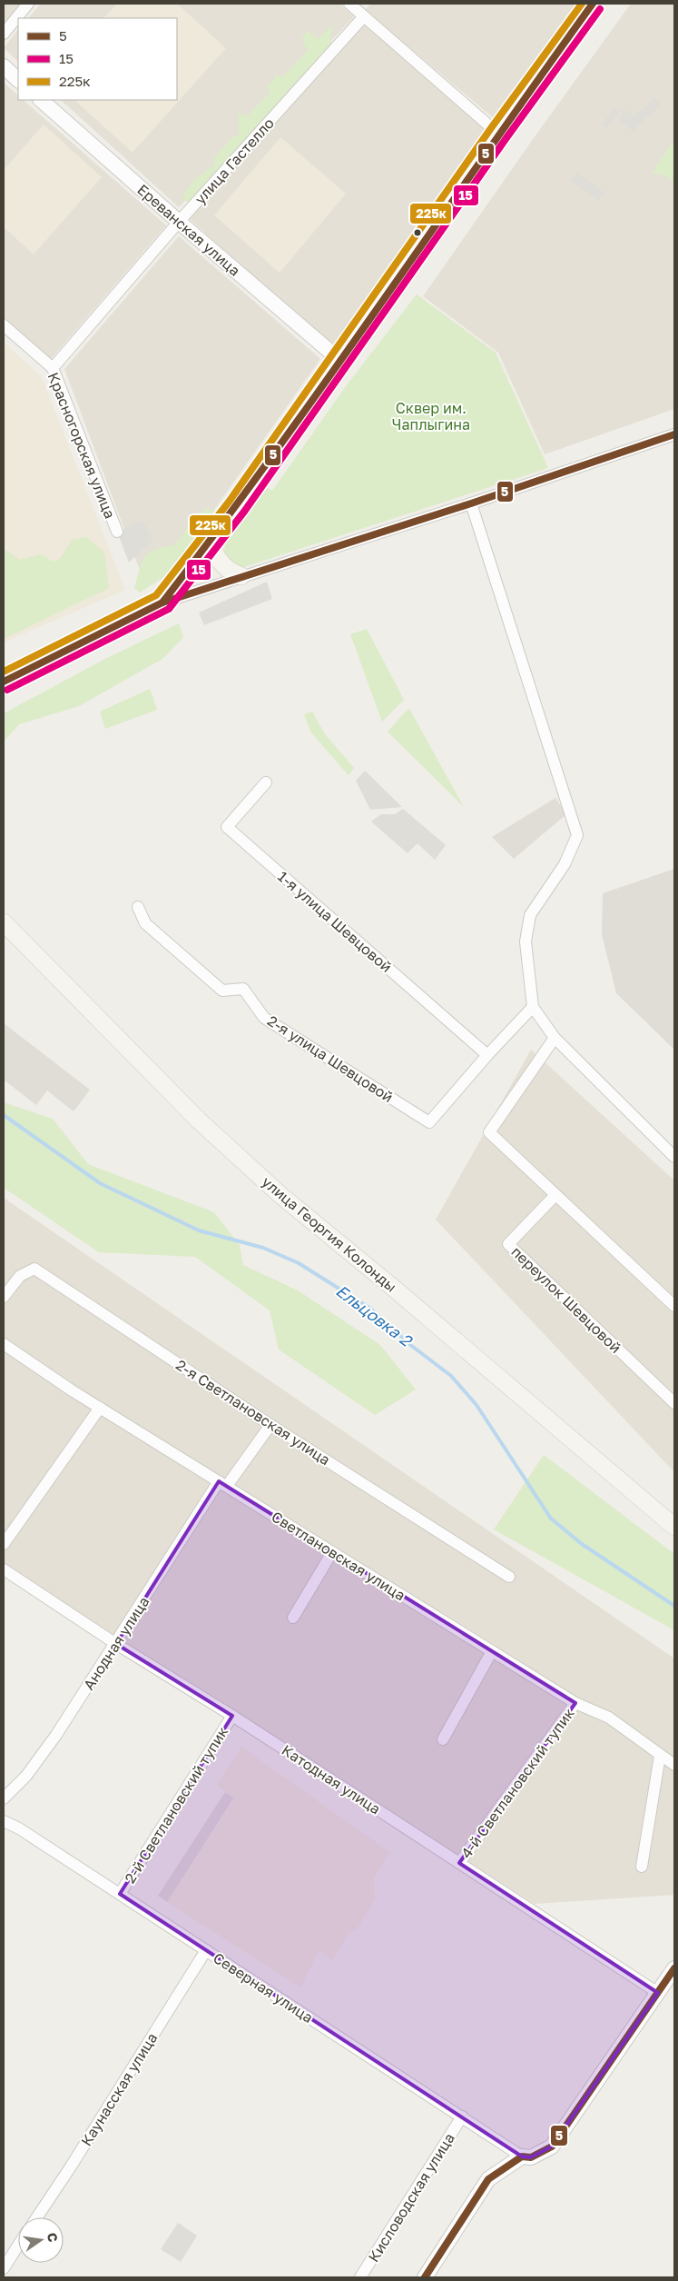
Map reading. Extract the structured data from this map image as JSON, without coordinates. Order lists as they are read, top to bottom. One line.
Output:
{"streets":{"main road":["улица Георгия Колонды"],"street":["улица Гастелло","Ереванская улица","Красногорская улица","1-я улица Шевцовой","2-я улица Шевцовой","переулок Шевцовой","2-я Светлановская улица","Светлановская улица","Анодная улица","Катодная улица","4-й Светлановский тупик","2-й Светлановский тупик","Северная улица","Каунасская улица","Кисловодская улица"]},"crossings":[["улица Гастелло","Ереванская улица"],["улица Гастелло","Красногорская улица"],["1-я улица Шевцовой","2-я улица Шевцовой"],["2-я Светлановская улица","Анодная улица"],["Светлановская улица","Анодная улица"],["Светлановская улица","4-й Светлановский тупик"],["Анодная улица","Катодная улица"],["Катодная улица","4-й Светлановский тупик"],["Катодная улица","2-й Светлановский тупик"],["2-й Светлановский тупик","Северная улица"],["Северная улица","Каунасская улица"],["Северная улица","Кисловодская улица"]],"water":["Ельцовка 2"],"parks":["Сквер им. Чаплыгина"],"lines":["transit line 5","transit line 225к","transit line 15"],"legend":["5","15","225к"],"north":"right"}
